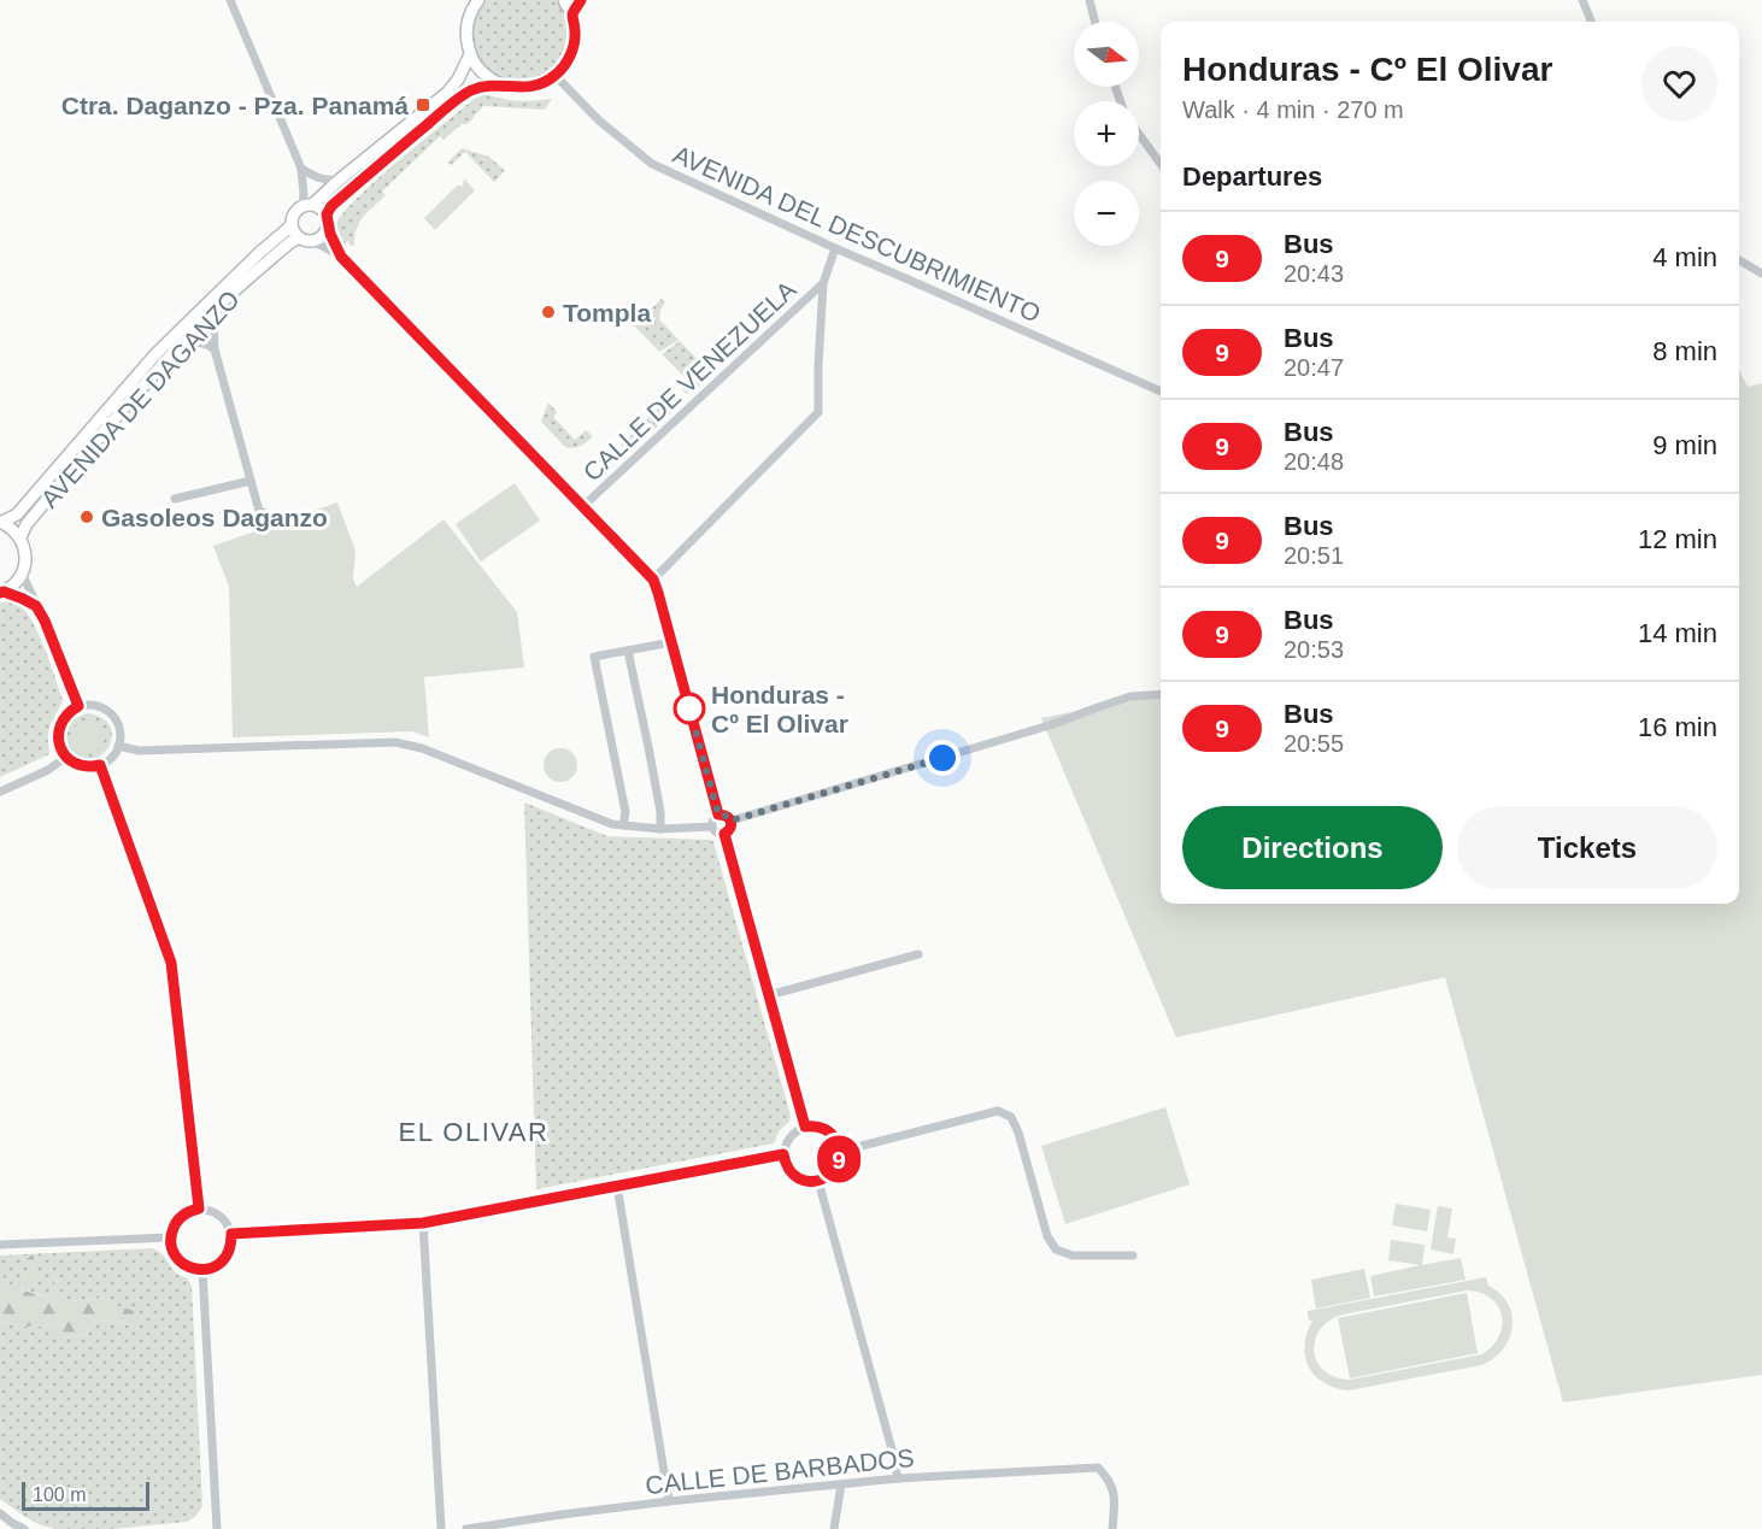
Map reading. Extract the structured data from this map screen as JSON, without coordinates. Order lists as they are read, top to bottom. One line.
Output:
{"streets":{"main road":["AVENIDA DE DAGANZO"],"street":["AVENIDA DEL DESCUBRIMIENTO","CALLE DE VENEZUELA","CALLE DE BARBADOS"]},"districts":["EL OLIVAR"],"places":{"transit":["Ctra. Daganzo - Pza. Panamá"],"other":["Tompla","Gasoleos Daganzo","Honduras - Cº El Olivar"]},"lines":["bus line 9"],"scale_bar":"100 m","north":"right","page":{"on_map":"9","map_buttons":["+","−"],"heading":[["Honduras - Cº El Olivar","Walk · 4 min · 270 m"],"Departures"],"list":[{"mark":"9","name":"Bus","note":"20:43","value":"4 min"},{"mark":"9","name":"Bus","note":"20:47","value":"8 min"},{"mark":"9","name":"Bus","note":"20:48","value":"9 min"},{"mark":"9","name":"Bus","note":"20:51","value":"12 min"},{"mark":"9","name":"Bus","note":"20:53","value":"14 min"},{"mark":"9","name":"Bus","note":"20:55","value":"16 min"}],"buttons":["Directions","Tickets"],"scale":"100 m"}}
